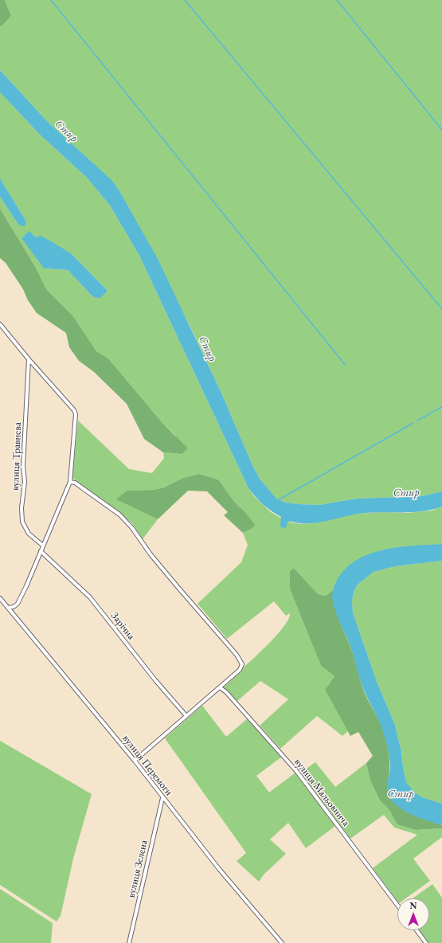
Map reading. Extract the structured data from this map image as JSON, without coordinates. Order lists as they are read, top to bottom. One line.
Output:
{"streets":{"street":["вулиця Травнева","Зарічна","вулиця Перемоги","вулиця Мальовнича","вулиця Зелена"]},"crossings":[["вулиця Перемоги","вулиця Зелена"]],"water":["Стир"],"north":"top"}
